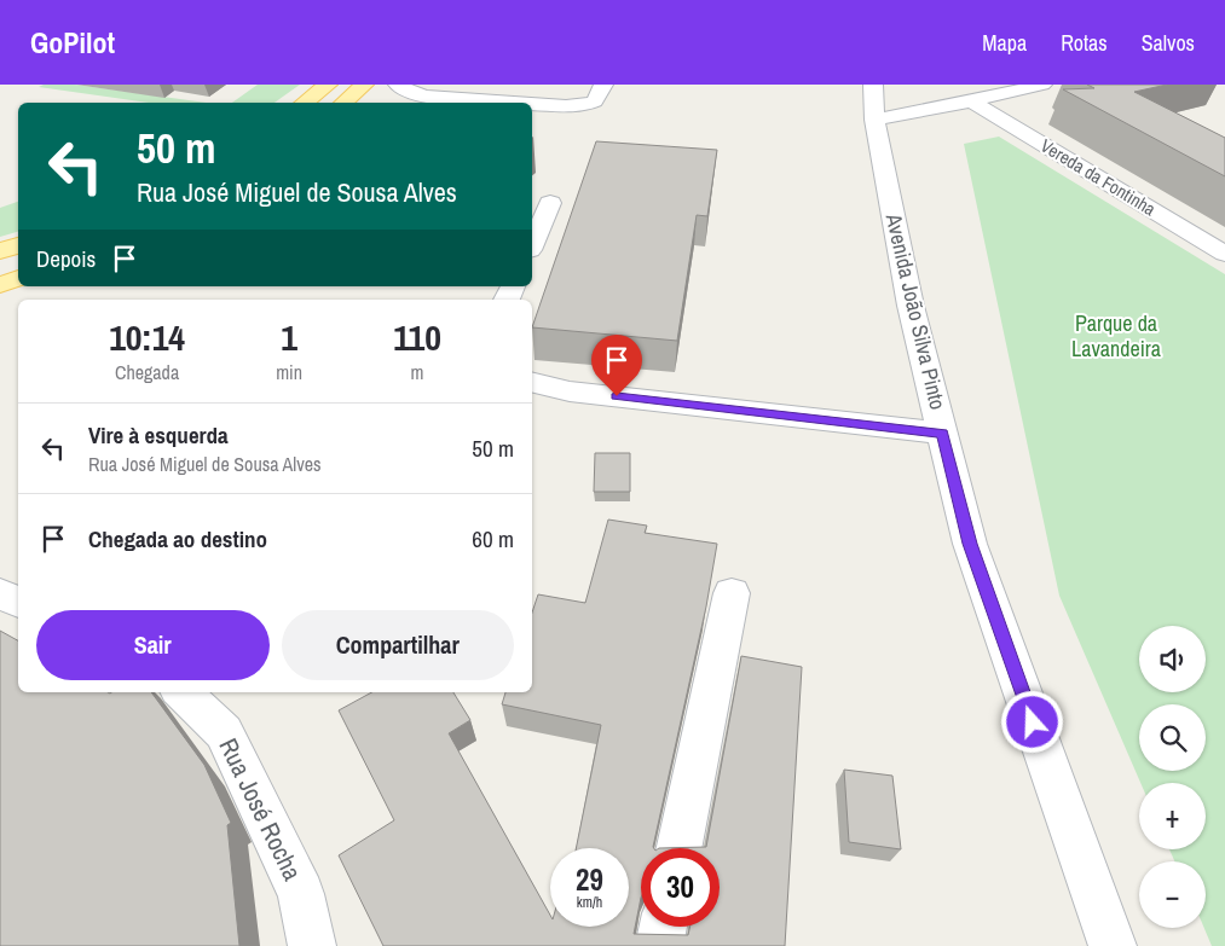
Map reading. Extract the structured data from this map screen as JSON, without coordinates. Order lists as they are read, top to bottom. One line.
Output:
{"streets":{"street":["Vereda da Fontinha","Avenida João Silva Pinto","Rua José Rocha"]},"parks":["Parque da Lavandeira"],"page":{"header":"GoPilot","nav":["Mapa","Rotas","Salvos"],"turn":["50 m","Rua José Miguel de Sousa Alves"],"then":"Depois","eta":["10:14","Chegada","1","min","110","m"],"list":[{"name":"Vire à esquerda","note":"Rua José Miguel de Sousa Alves","value":"50 m"},{"name":"Chegada ao destino","value":"60 m"}],"buttons":["Sair","Compartilhar"],"map_buttons":["+","−"],"speed":"29 km/h","limit":"30"}}
